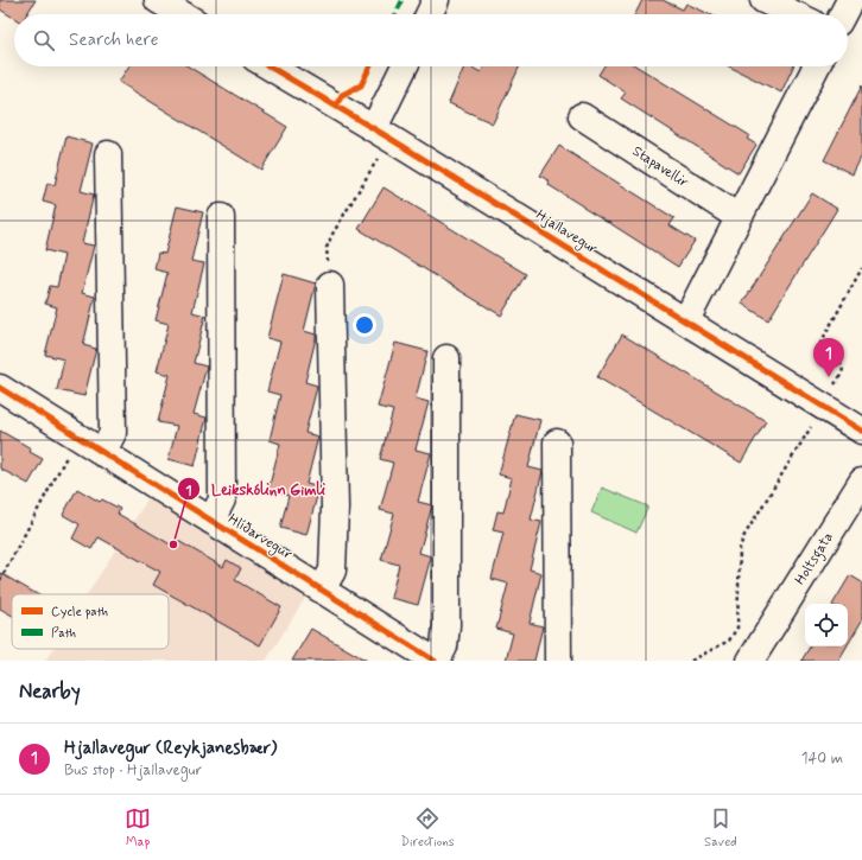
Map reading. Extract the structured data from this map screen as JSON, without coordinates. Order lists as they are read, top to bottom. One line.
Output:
{"streets":{"street":["Stapavellir","Hjallavegur","Hlíðarvegur","Holtsgata"]},"places":["Leikskólinn Gimli"],"legend":["Cycle path","Path"],"page":{"search":"Search here","pins":"1","heading":"Nearby","list":[{"mark":"1","name":"Hjallavegur (Reykjanesbær)","note":"Bus stop · Hjallavegur","value":"140 m"}],"nav":["Map","Directions","Saved"]}}
